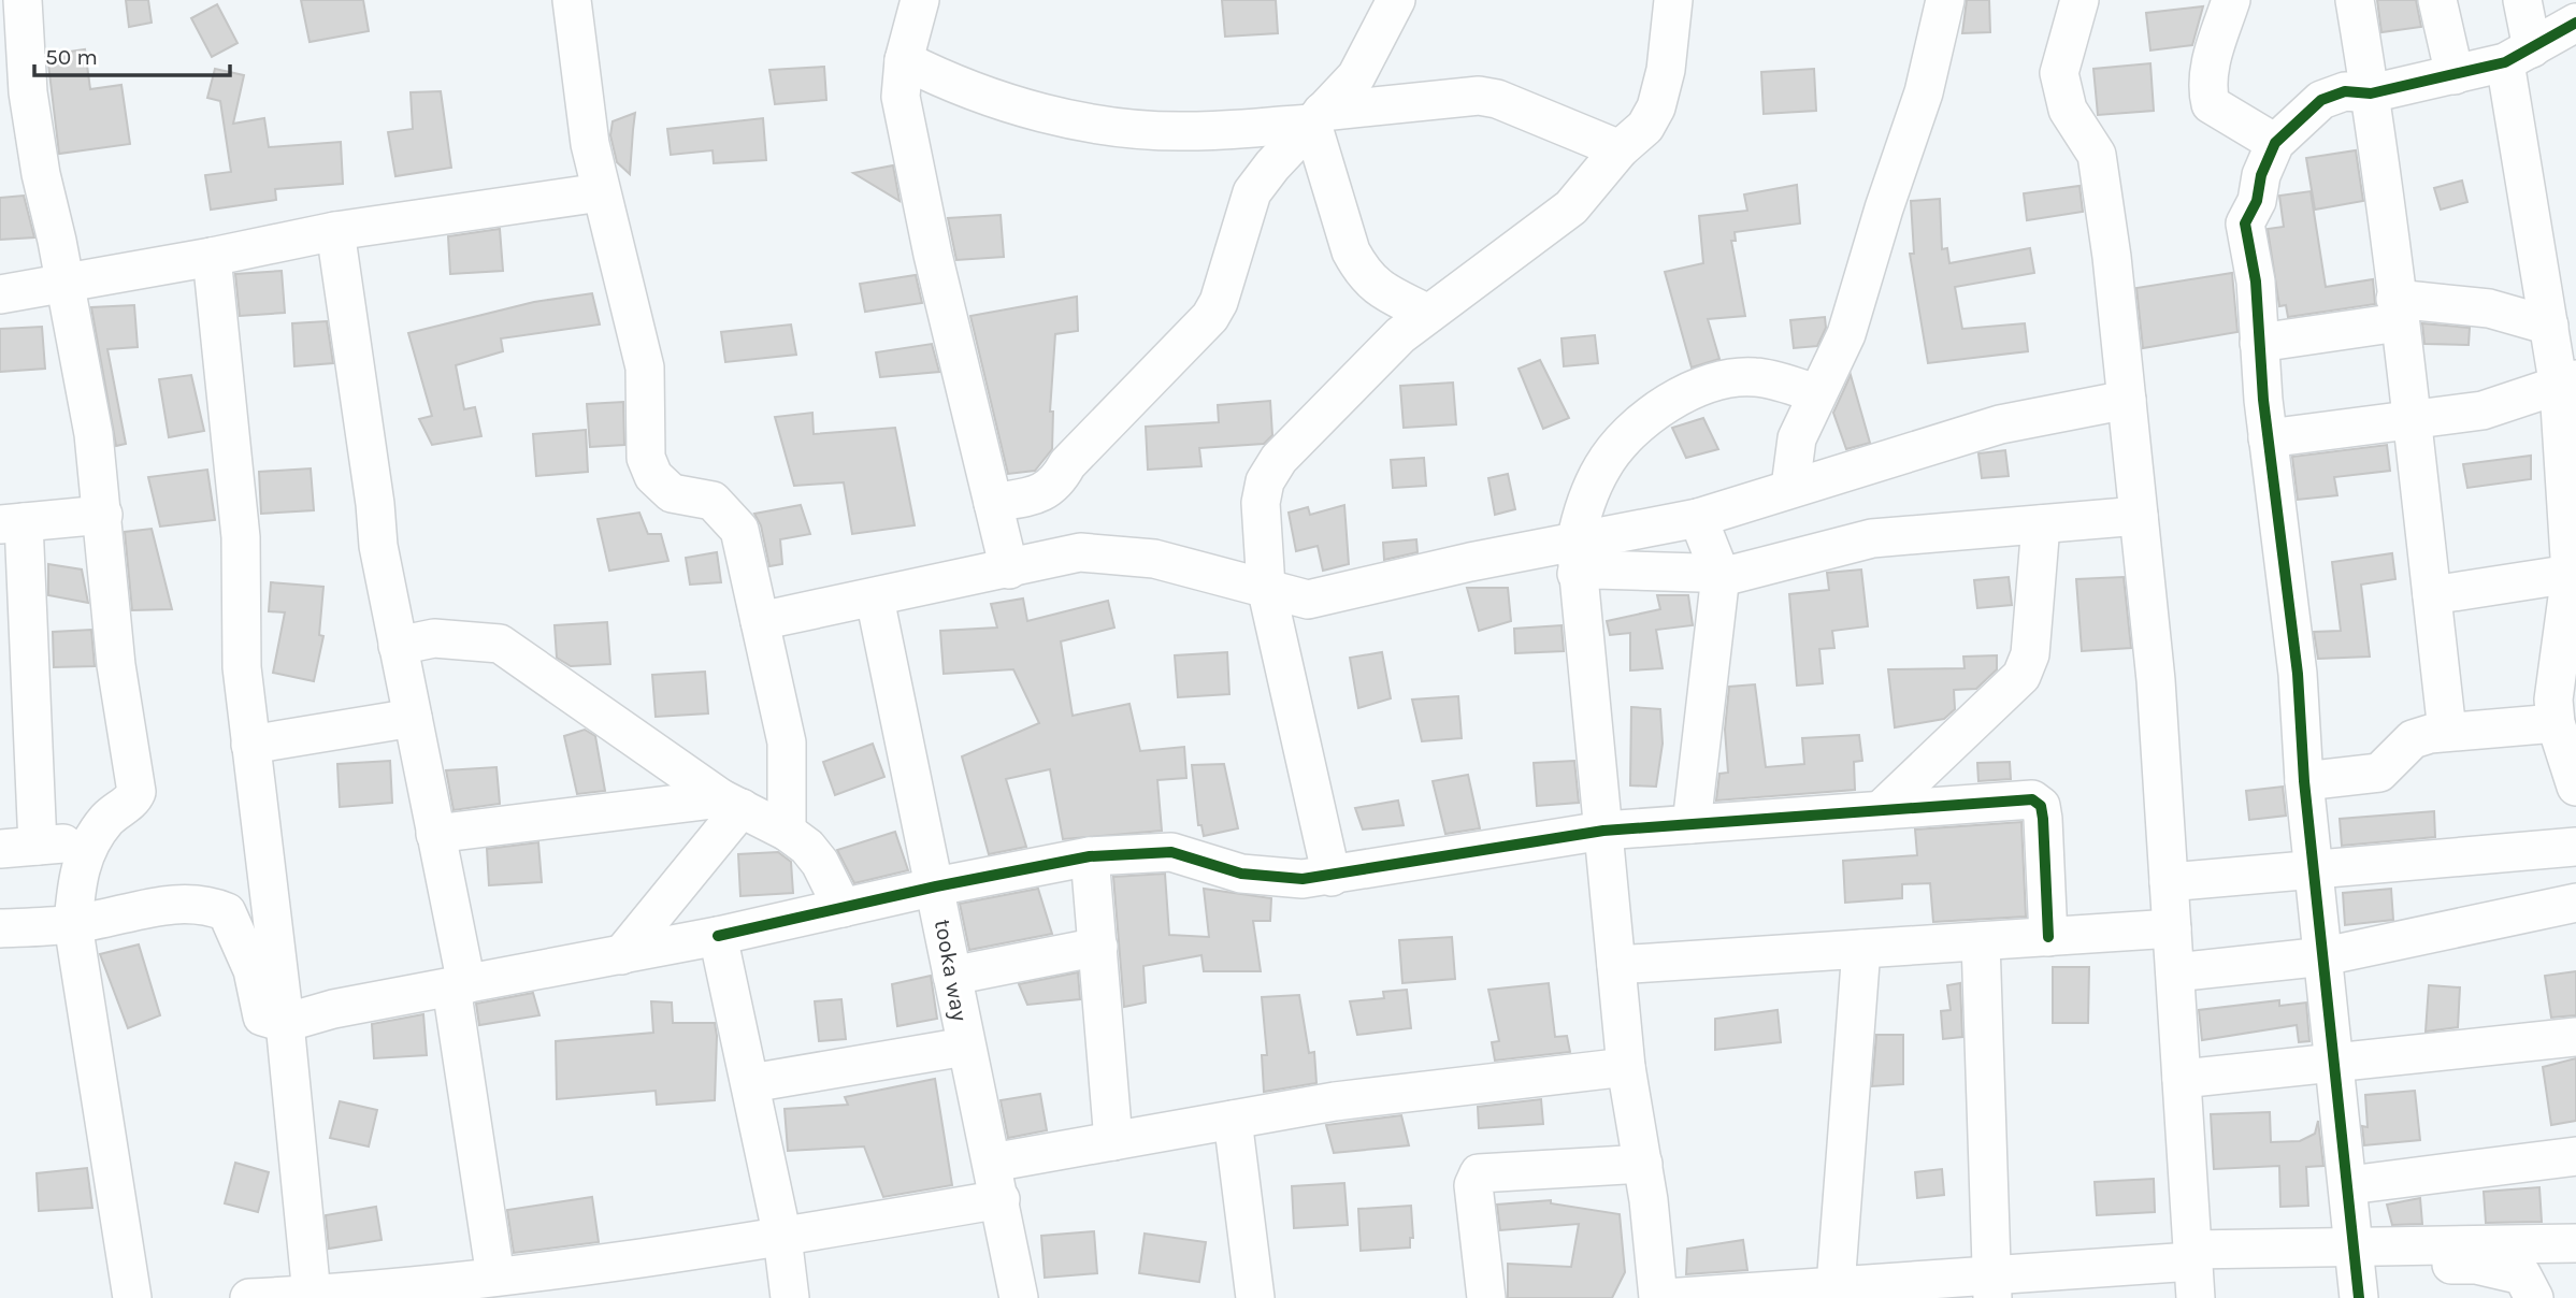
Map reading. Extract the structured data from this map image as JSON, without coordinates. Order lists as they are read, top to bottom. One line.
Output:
{"streets":{"street":["tooka way"]},"scale_bar":"50 m"}
